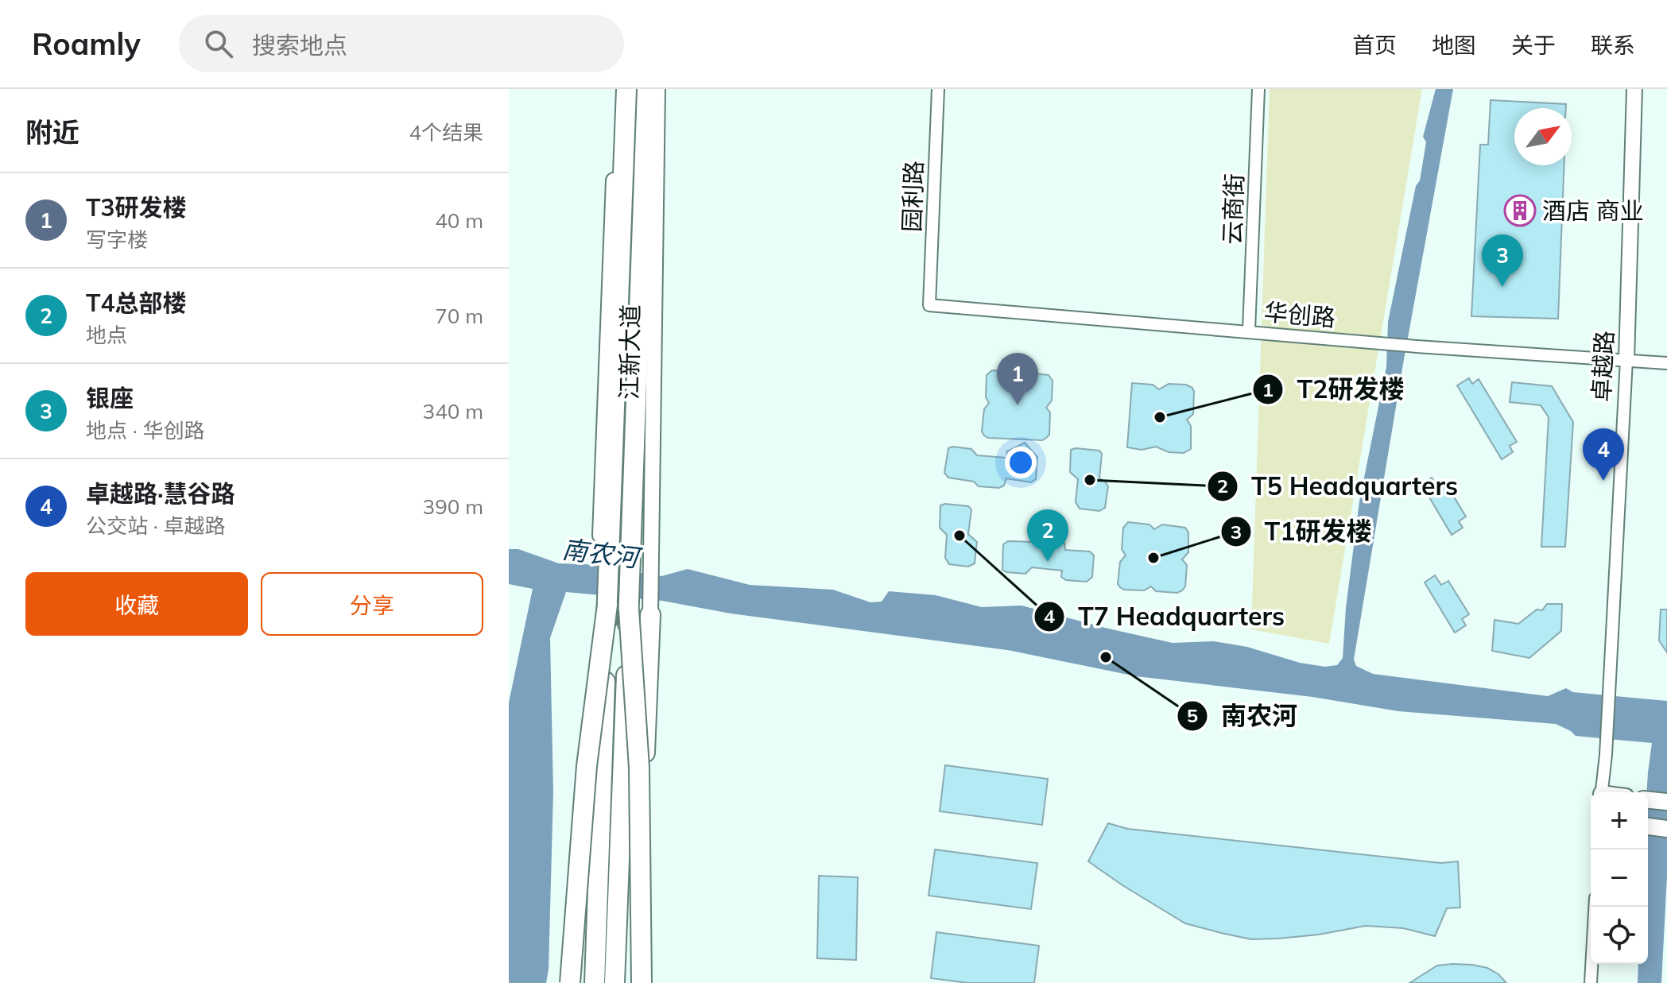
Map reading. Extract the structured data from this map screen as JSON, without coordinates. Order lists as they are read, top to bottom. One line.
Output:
{"streets":{"highway":["江新大道"],"street":["园利路","云商街","华创路","卓越路"]},"crossings":[["园利路","华创路"],["云商街","华创路"],["华创路","卓越路"]],"water":["南农河"],"places":{"building":["酒店 商业"],"other":["T2研发楼","T5 Headquarters","T7 Headquarters","T1研发楼","南农河"]},"north":"top right","page":{"header":"Roamly","search":"搜索地点","nav":["首页","地图","关于","联系"],"heading":["附近","4个结果"],"list":[{"mark":"1","name":"T3研发楼","note":"写字楼","value":"40 m"},{"mark":"2","name":"T4总部楼","note":"地点","value":"70 m"},{"mark":"3","name":"银座","note":"地点 · 华创路","value":"340 m"},{"mark":"4","name":"卓越路·慧谷路","note":"公交站 · 卓越路","value":"390 m"}],"pins":["3","1","4","2"],"buttons":["收藏","分享"],"map_buttons":["+","−"]}}
